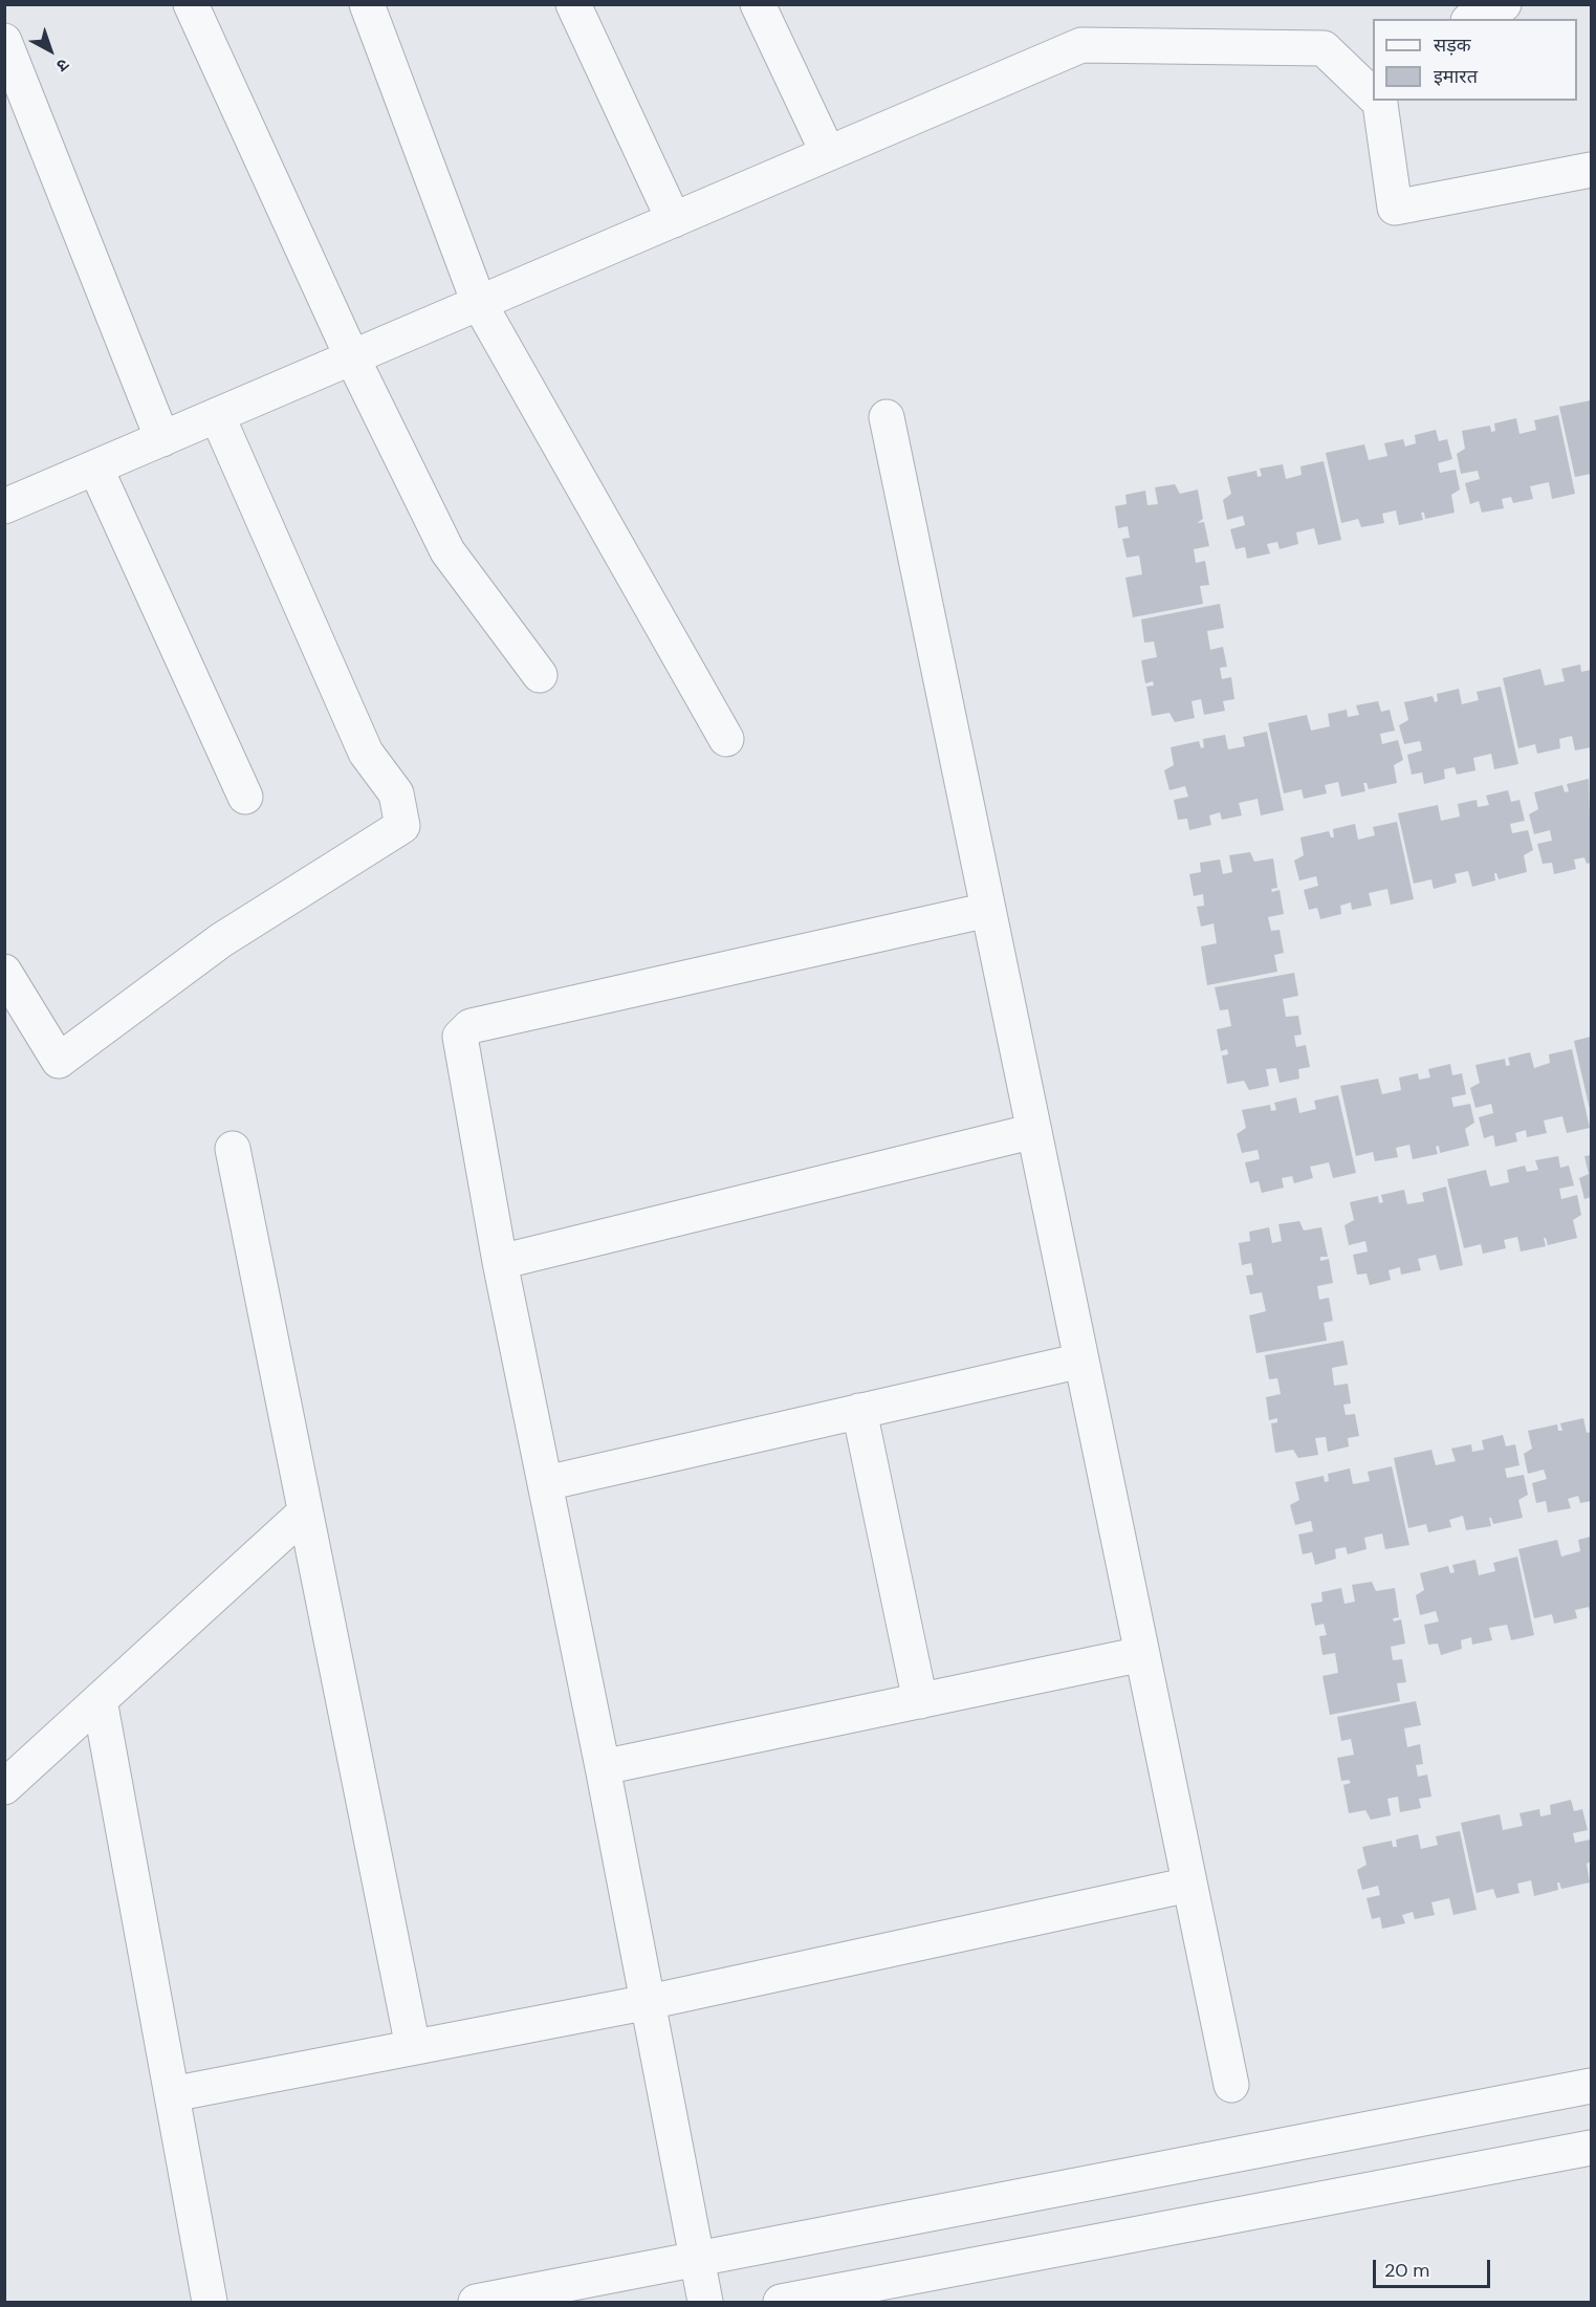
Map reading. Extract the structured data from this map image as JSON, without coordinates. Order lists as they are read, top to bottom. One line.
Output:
{"legend":["सड़क","इमारत"],"scale_bar":"20 m","north":"bottom right"}
